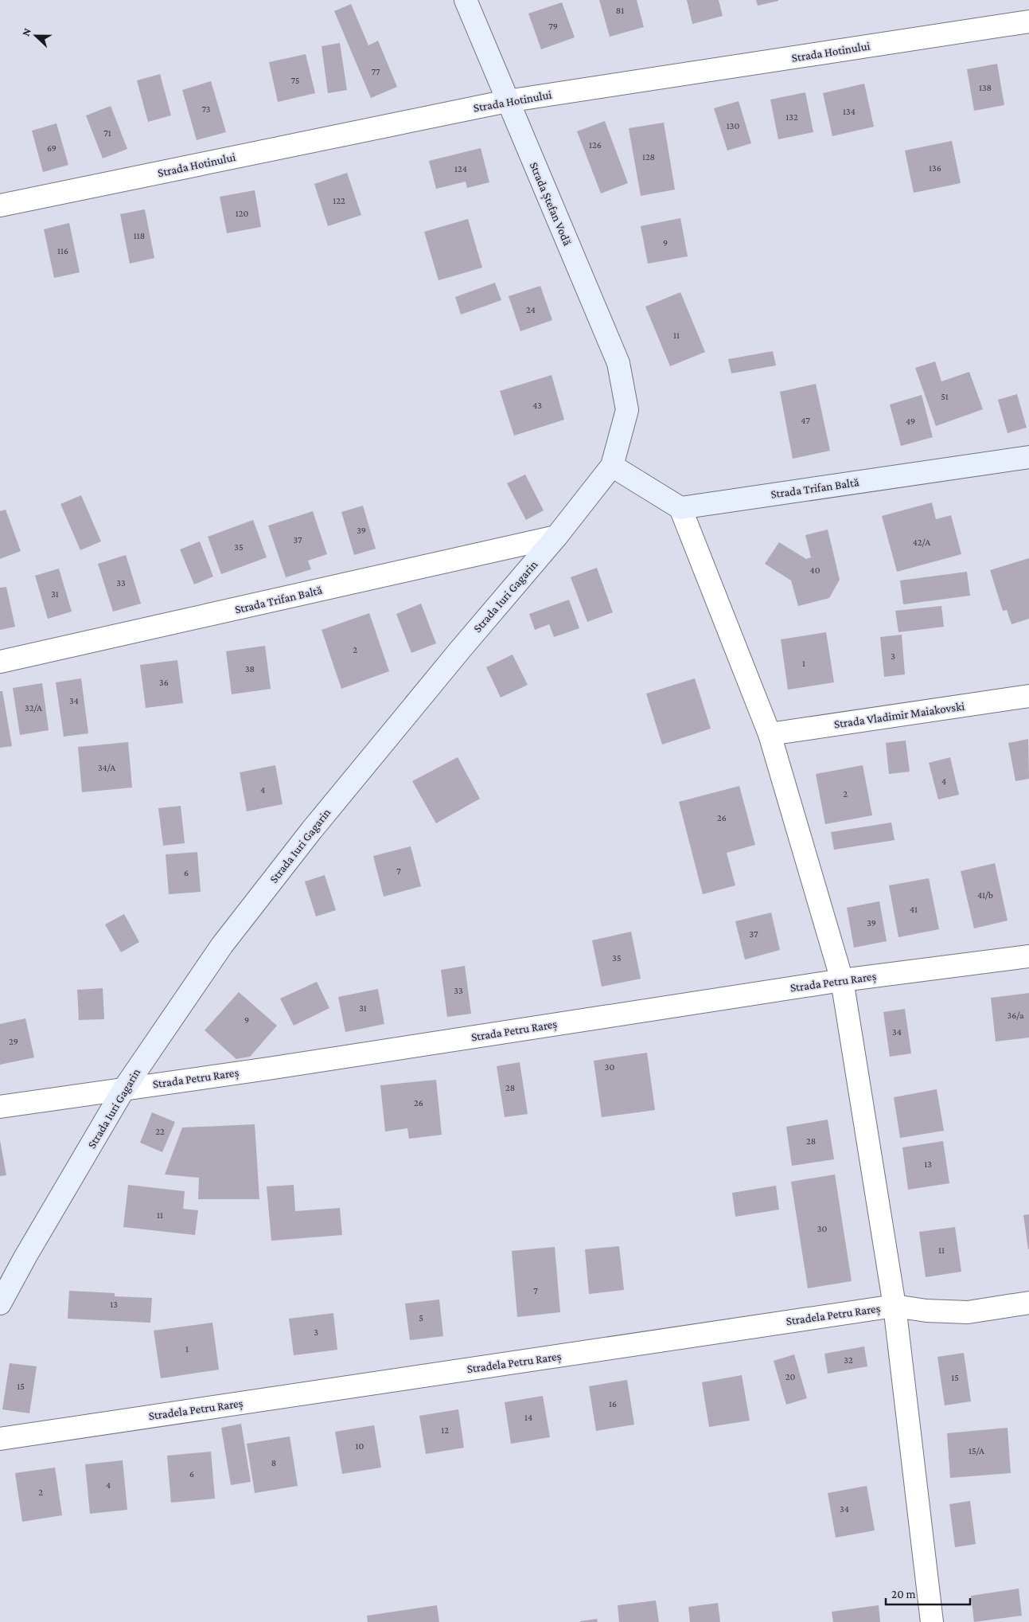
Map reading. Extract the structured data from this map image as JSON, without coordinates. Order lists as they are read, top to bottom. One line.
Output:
{"streets":{"main road":["Strada Ștefan Vodă","Strada Trifan Baltă","Strada Iuri Gagarin"],"street":["Strada Hotinului","Strada Vladimir Maiakovski","Strada Petru Rareș","Stradela Petru Rareș"]},"crossings":[["Strada Hotinului","Strada Ștefan Vodă"],["Strada Ștefan Vodă","Strada Iuri Gagarin"],["Strada Trifan Baltă","Strada Iuri Gagarin"],["Strada Iuri Gagarin","Strada Petru Rareș"]],"house_numbers":["81","79","77","75","138","73","134","132","130","71","126","69","128","136","124","122","120","118","9","116","24","11","51","43","47","49","39","37","42/A","35","40","33","31","2","3","1","38","36","34","32/A","34/A","4","4","2","26","7","6","41/b","41","39","37","35","33","31","36/a","9","34","29","30","28","26","22","28","13","11","30","11","7","13","5","3","1","32","20","15","15","16","14","12","10","15/A","8","6","4","2","34"],"scale_bar":"20 m","north":"left"}
